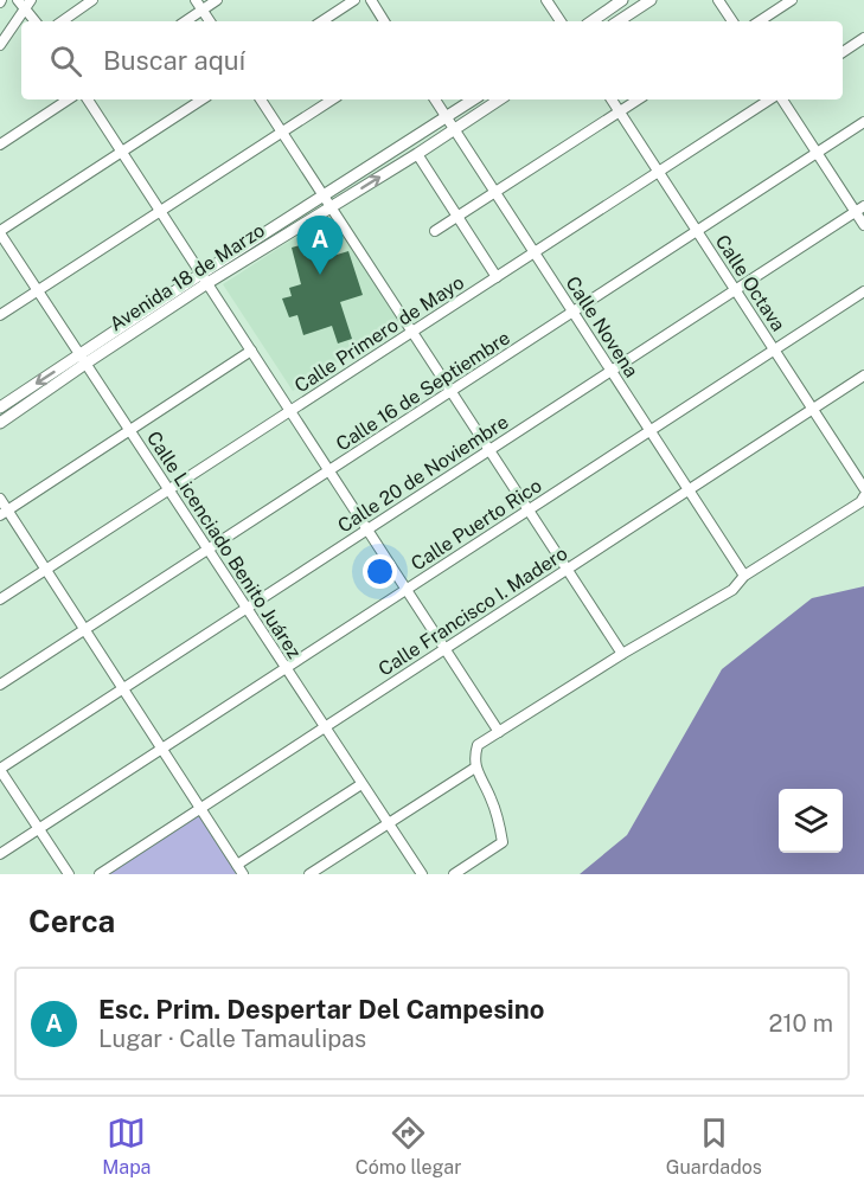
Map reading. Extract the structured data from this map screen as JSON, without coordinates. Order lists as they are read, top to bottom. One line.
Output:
{"streets":{"street":["Avenida 18 de Marzo","Calle Octava","Calle Novena","Calle Primero de Mayo","Calle 16 de Septiembre","Calle 20 de Noviembre","Calle Puerto Rico","Calle Licenciado Benito Juárez","Calle Francisco I. Madero"]},"crossings":[["Avenida 18 de Marzo","Calle Novena"],["Avenida 18 de Marzo","Calle Licenciado Benito Juárez"],["Calle Octava","Calle Primero de Mayo"],["Calle Octava","Calle 16 de Septiembre"],["Calle Octava","Calle 20 de Noviembre"],["Calle Octava","Calle Puerto Rico"],["Calle Octava","Calle Francisco I. Madero"],["Calle Novena","Calle Primero de Mayo"],["Calle Novena","Calle 16 de Septiembre"],["Calle Novena","Calle 20 de Noviembre"],["Calle Novena","Calle Puerto Rico"],["Calle Novena","Calle Francisco I. Madero"],["Calle Primero de Mayo","Calle Licenciado Benito Juárez"],["Calle 16 de Septiembre","Calle Licenciado Benito Juárez"],["Calle 20 de Noviembre","Calle Licenciado Benito Juárez"],["Calle Puerto Rico","Calle Licenciado Benito Juárez"],["Calle Licenciado Benito Juárez","Calle Francisco I. Madero"]],"page":{"search":"Buscar aquí","pins":"A","heading":"Cerca","list":[{"mark":"A","name":"Esc. Prim. Despertar Del Campesino","note":"Lugar · Calle Tamaulipas","value":"210 m"}],"nav":["Mapa","Cómo llegar","Guardados"]}}
